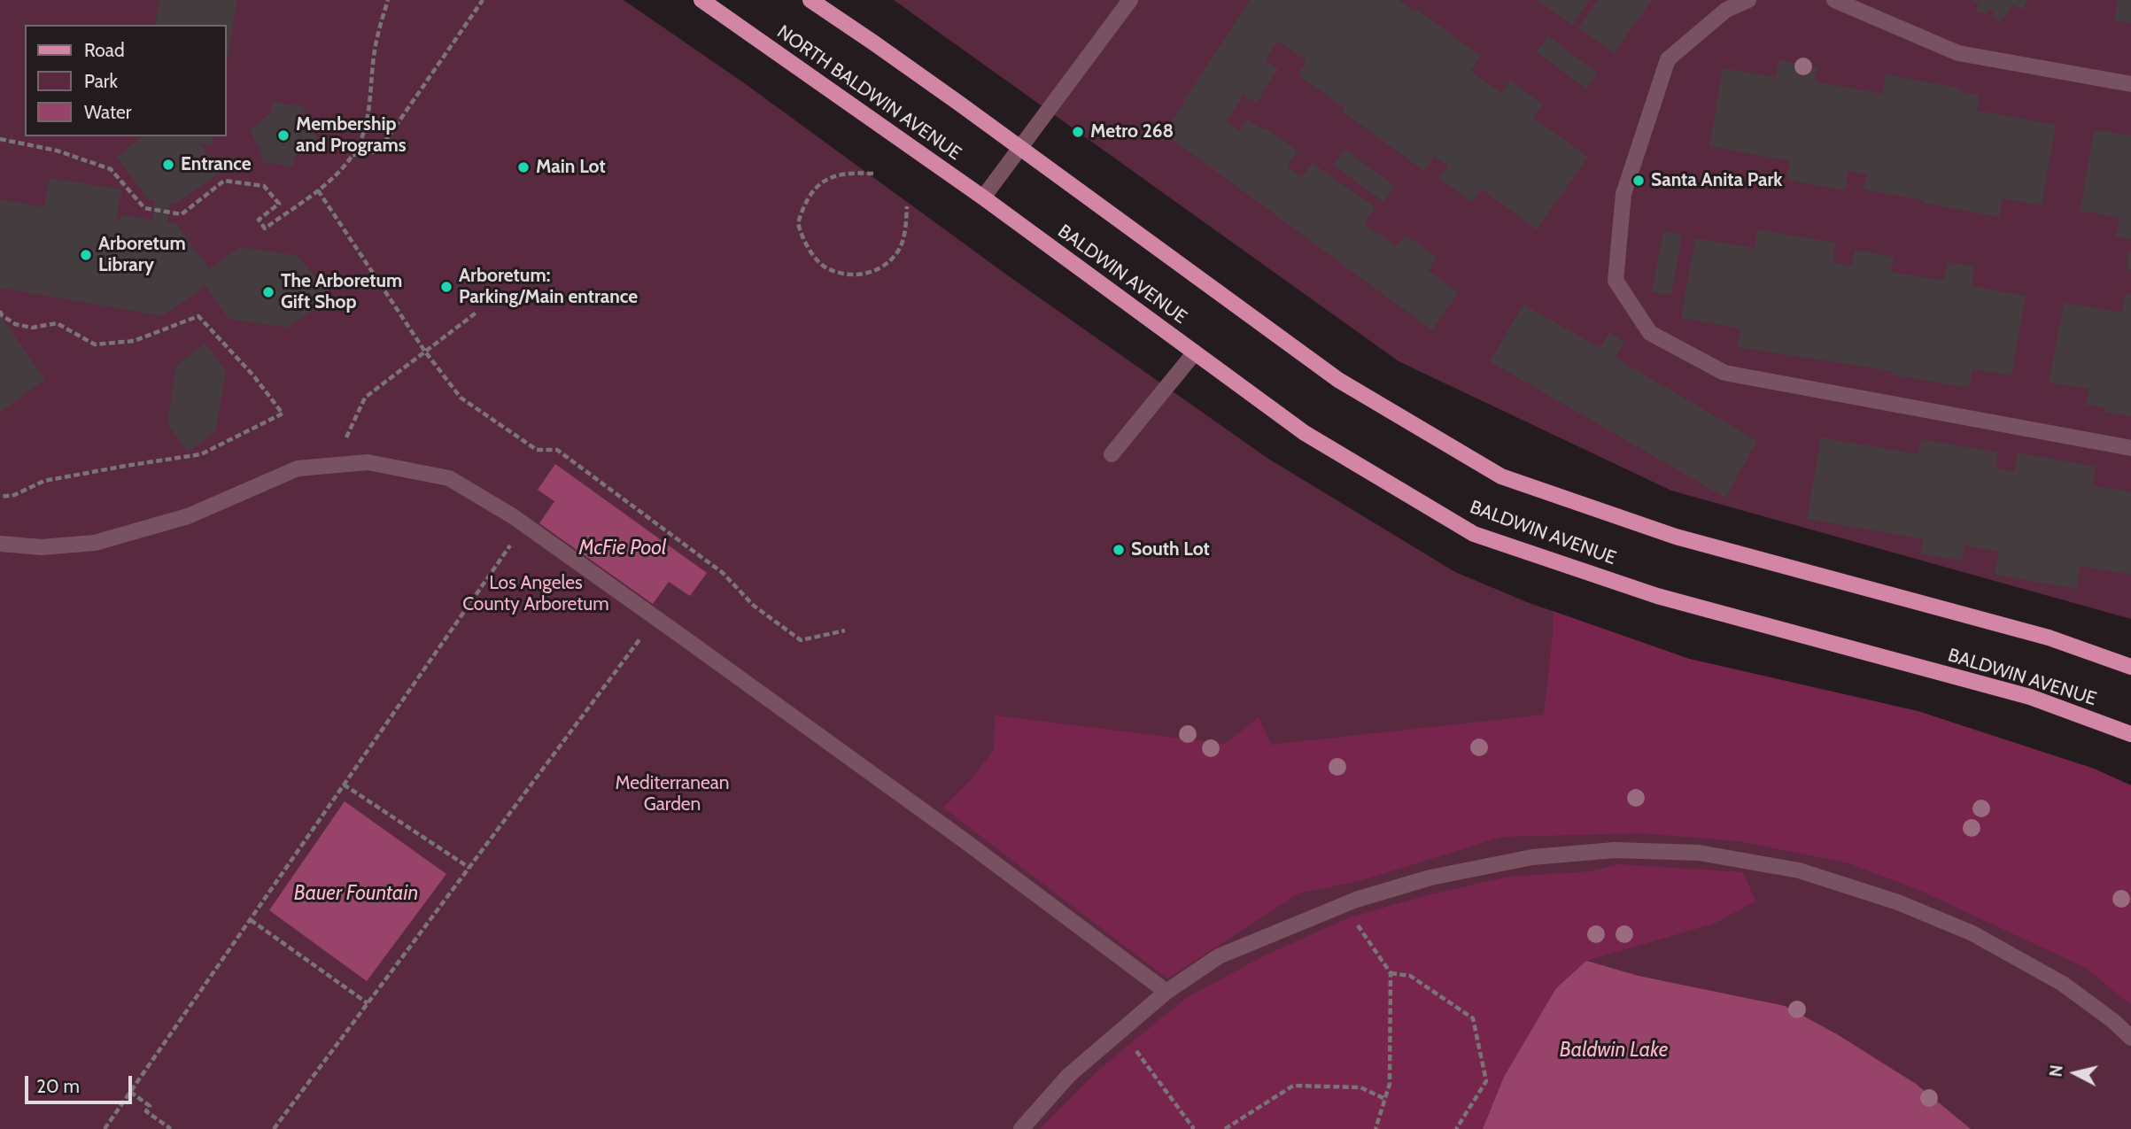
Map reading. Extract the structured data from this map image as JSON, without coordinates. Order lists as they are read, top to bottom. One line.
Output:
{"streets":{"main road":["NORTH BALDWIN AVENUE","BALDWIN AVENUE"]},"crossings":[["NORTH BALDWIN AVENUE","BALDWIN AVENUE"]],"water":["McFie Pool","Bauer Fountain","Baldwin Lake"],"parks":["Los Angeles County Arboretum","Mediterranean Garden"],"places":["Metro 268","Membership and Programs","Entrance","Main Lot","Santa Anita Park","Arboretum Library","Arboretum: Parking/Main entrance","The Arboretum Gift Shop","South Lot"],"legend":["Road","Park","Water"],"scale_bar":"20 m","north":"left"}
